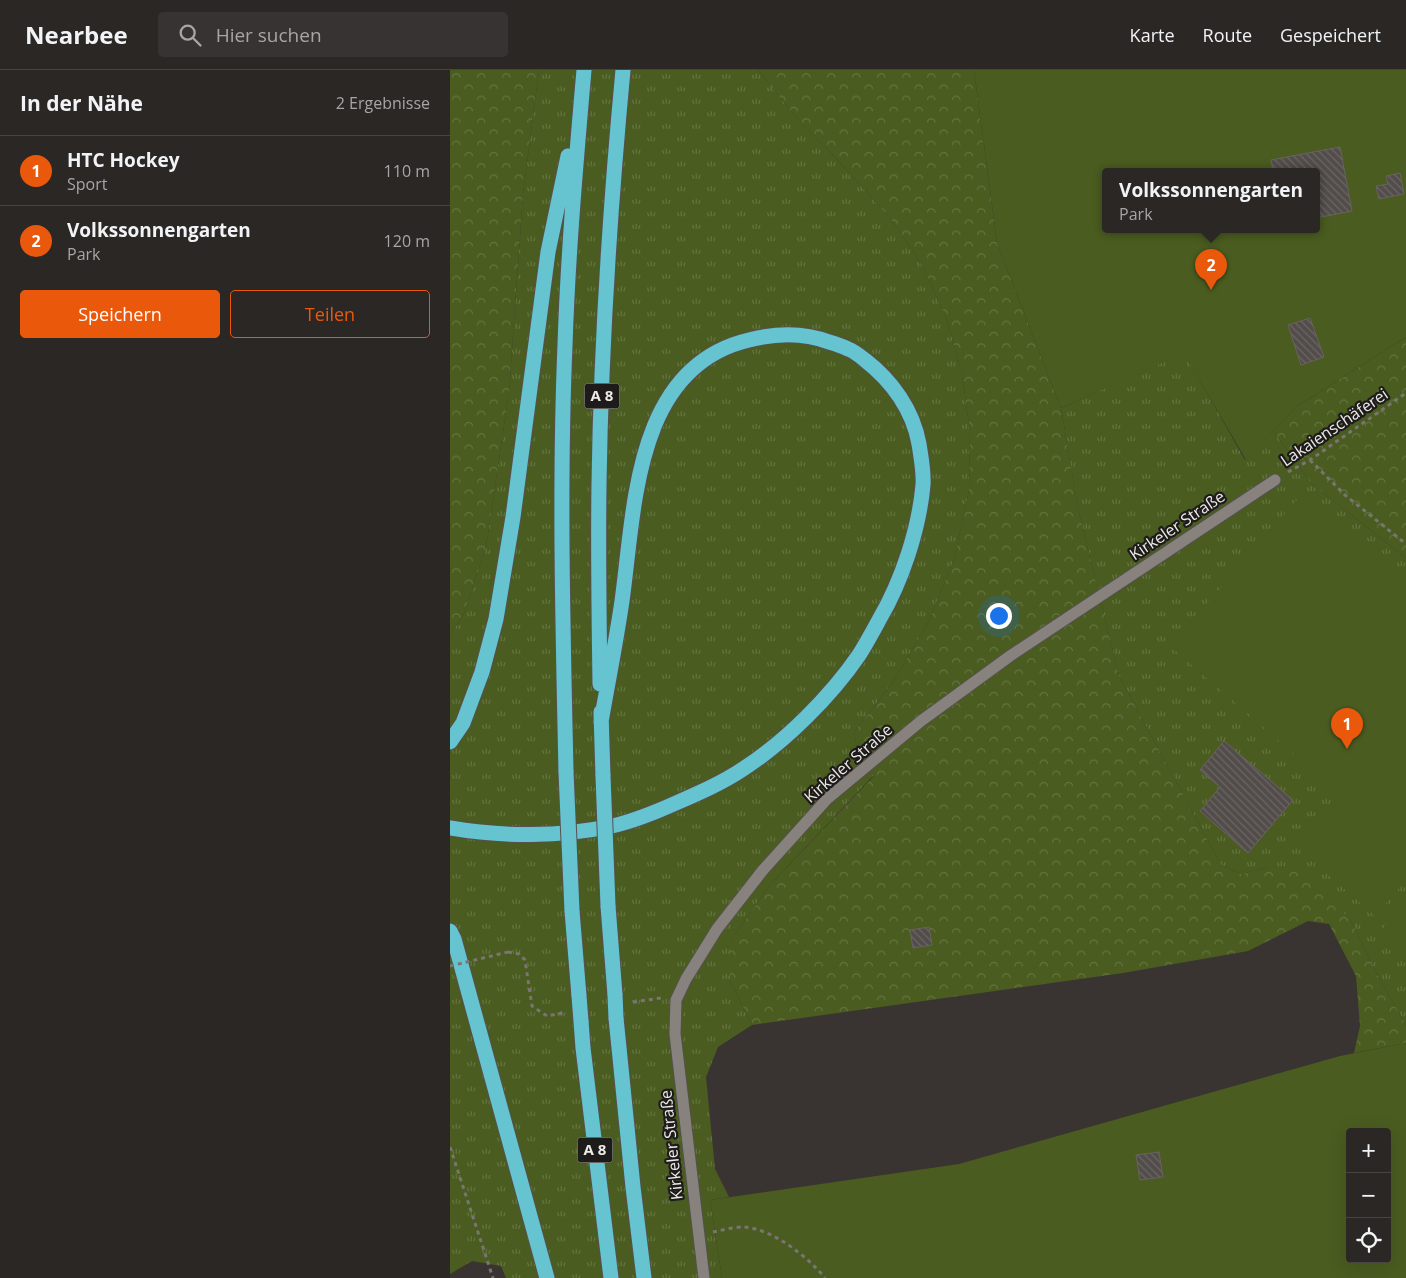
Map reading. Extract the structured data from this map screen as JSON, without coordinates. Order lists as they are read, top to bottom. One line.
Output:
{"streets":{"highway":["A 8"],"lane":["Kirkeler Straße"],"path":["Lakaienschäferei"]},"crossings":[["Lakaienschäferei","Kirkeler Straße"]],"page":{"header":"Nearbee","search":"Hier suchen","nav":["Karte","Route","Gespeichert"],"heading":["In der Nähe","2 Ergebnisse"],"list":[{"mark":"1","name":"HTC Hockey","note":"Sport","value":"110 m"},{"mark":"2","name":"Volkssonnengarten","note":"Park","value":"120 m"}],"popup":["Volkssonnengarten","Park"],"pins":["2","1"],"buttons":["Speichern","Teilen"],"map_buttons":["+","−"]}}
